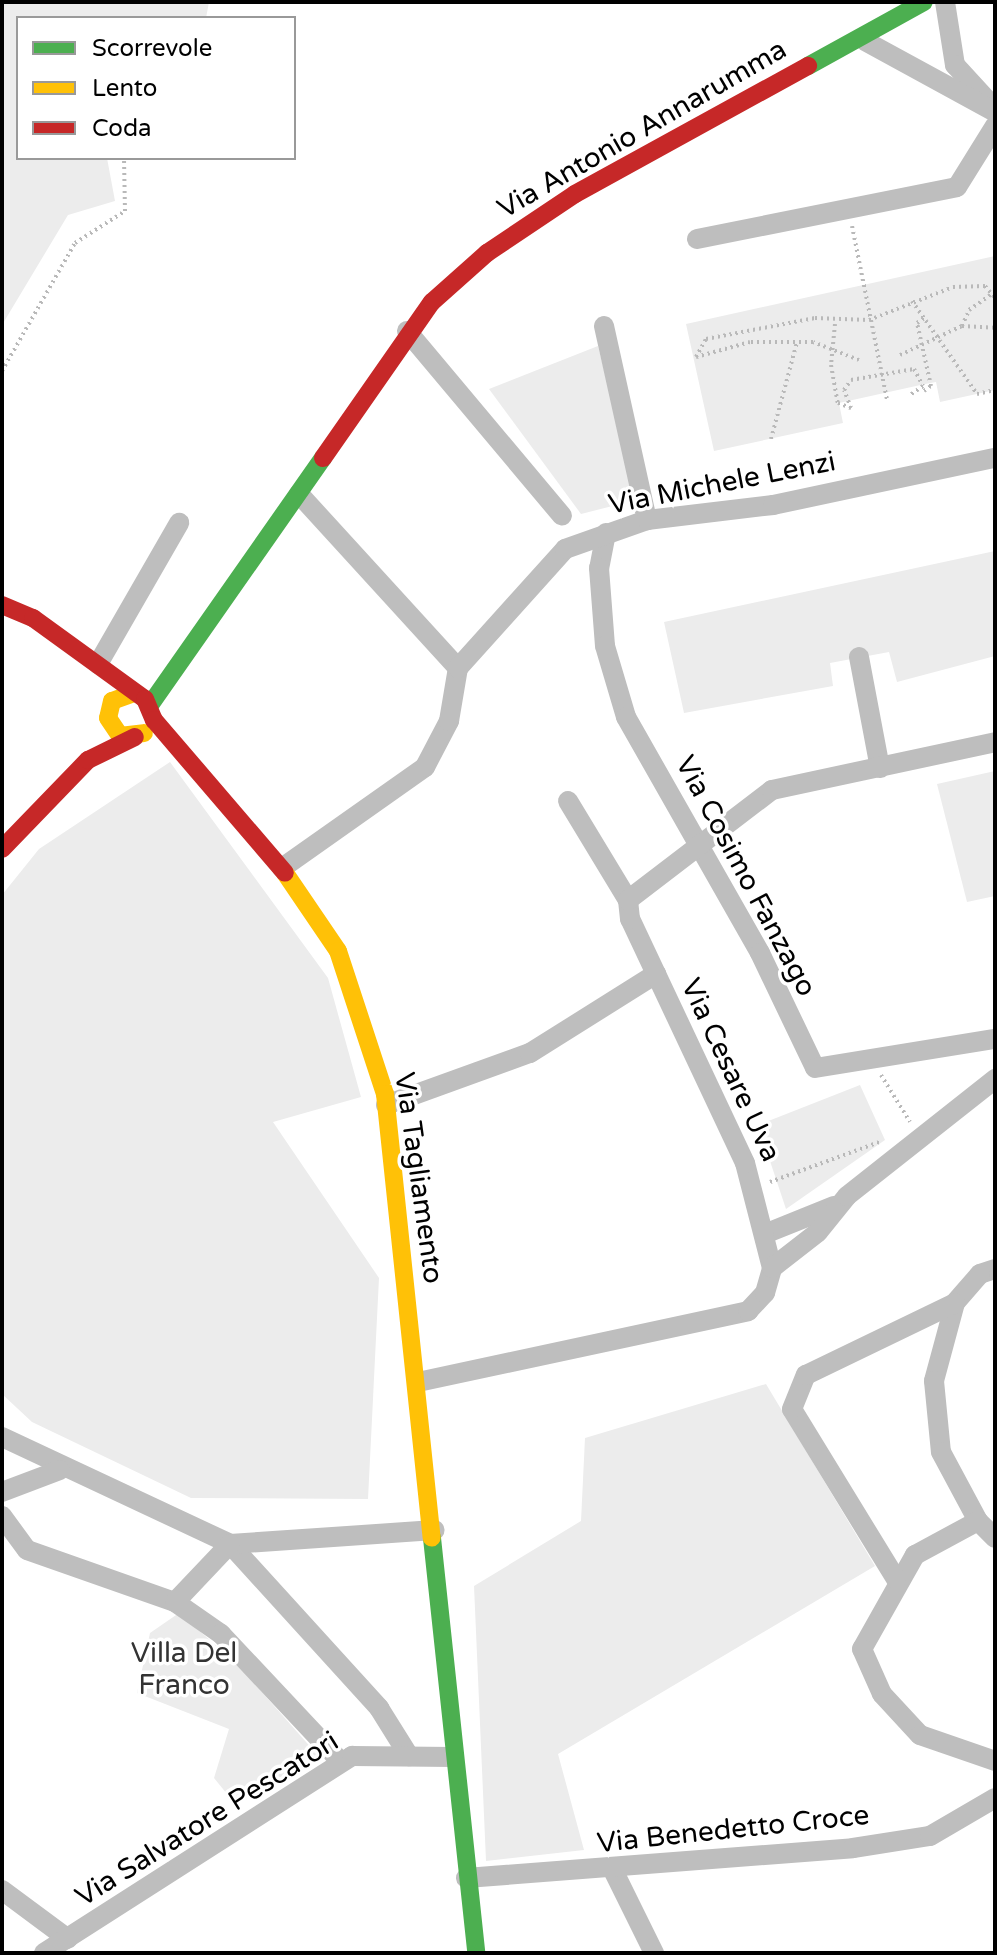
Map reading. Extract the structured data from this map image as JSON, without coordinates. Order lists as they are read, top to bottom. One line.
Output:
{"streets":{"main road":["Via Antonio Annarumma","Via Tagliamento"],"street":["Via Michele Lenzi","Via Cosimo Fanzago","Via Cesare Uva","Via Salvatore Pescatori","Via Benedetto Croce"]},"crossings":[["Via Antonio Annarumma","Via Tagliamento"],["Via Michele Lenzi","Via Cosimo Fanzago"],["Via Tagliamento","Via Salvatore Pescatori"],["Via Tagliamento","Via Benedetto Croce"]],"parks":["Villa Del Franco"],"legend":["Scorrevole","Lento","Coda"]}
